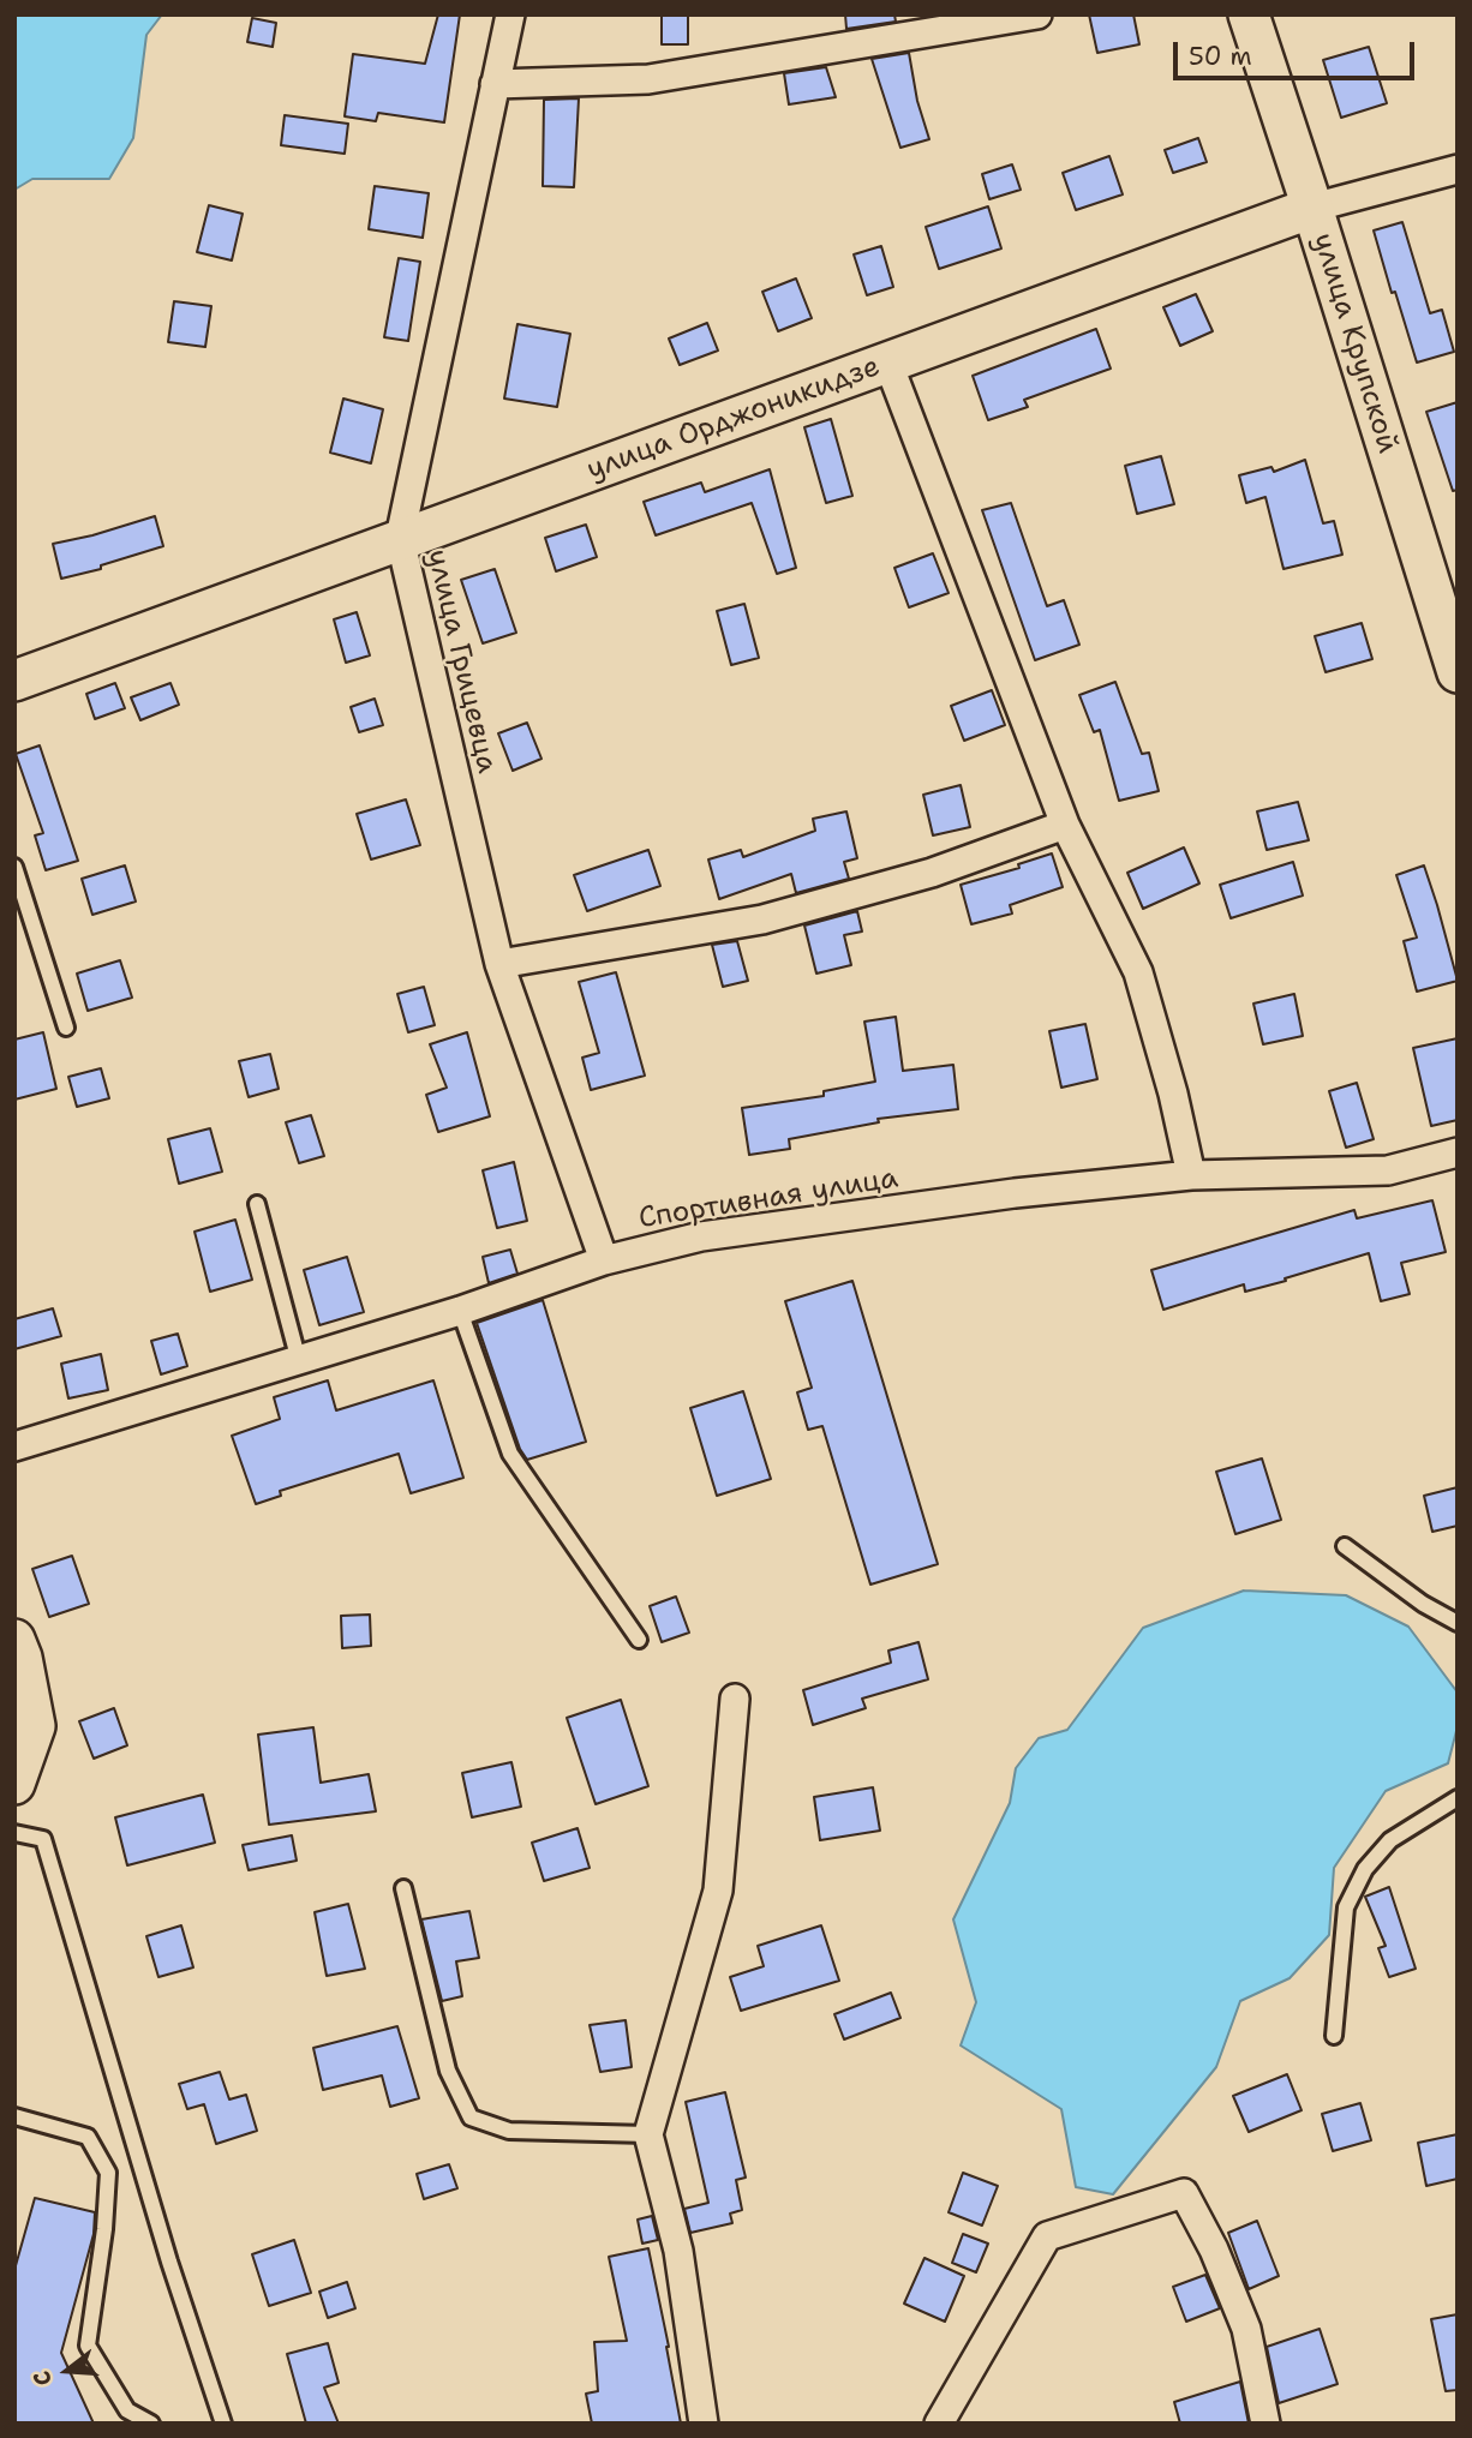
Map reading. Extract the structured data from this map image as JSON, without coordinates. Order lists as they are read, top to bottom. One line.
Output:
{"streets":{"street":["улица Крупской","улица Орджоникидзе","улица Грицевца","Спортивная улица"]},"crossings":[["улица Крупской","улица Орджоникидзе"],["улица Орджоникидзе","улица Грицевца"],["улица Грицевца","Спортивная улица"]],"scale_bar":"50 m","north":"left"}
